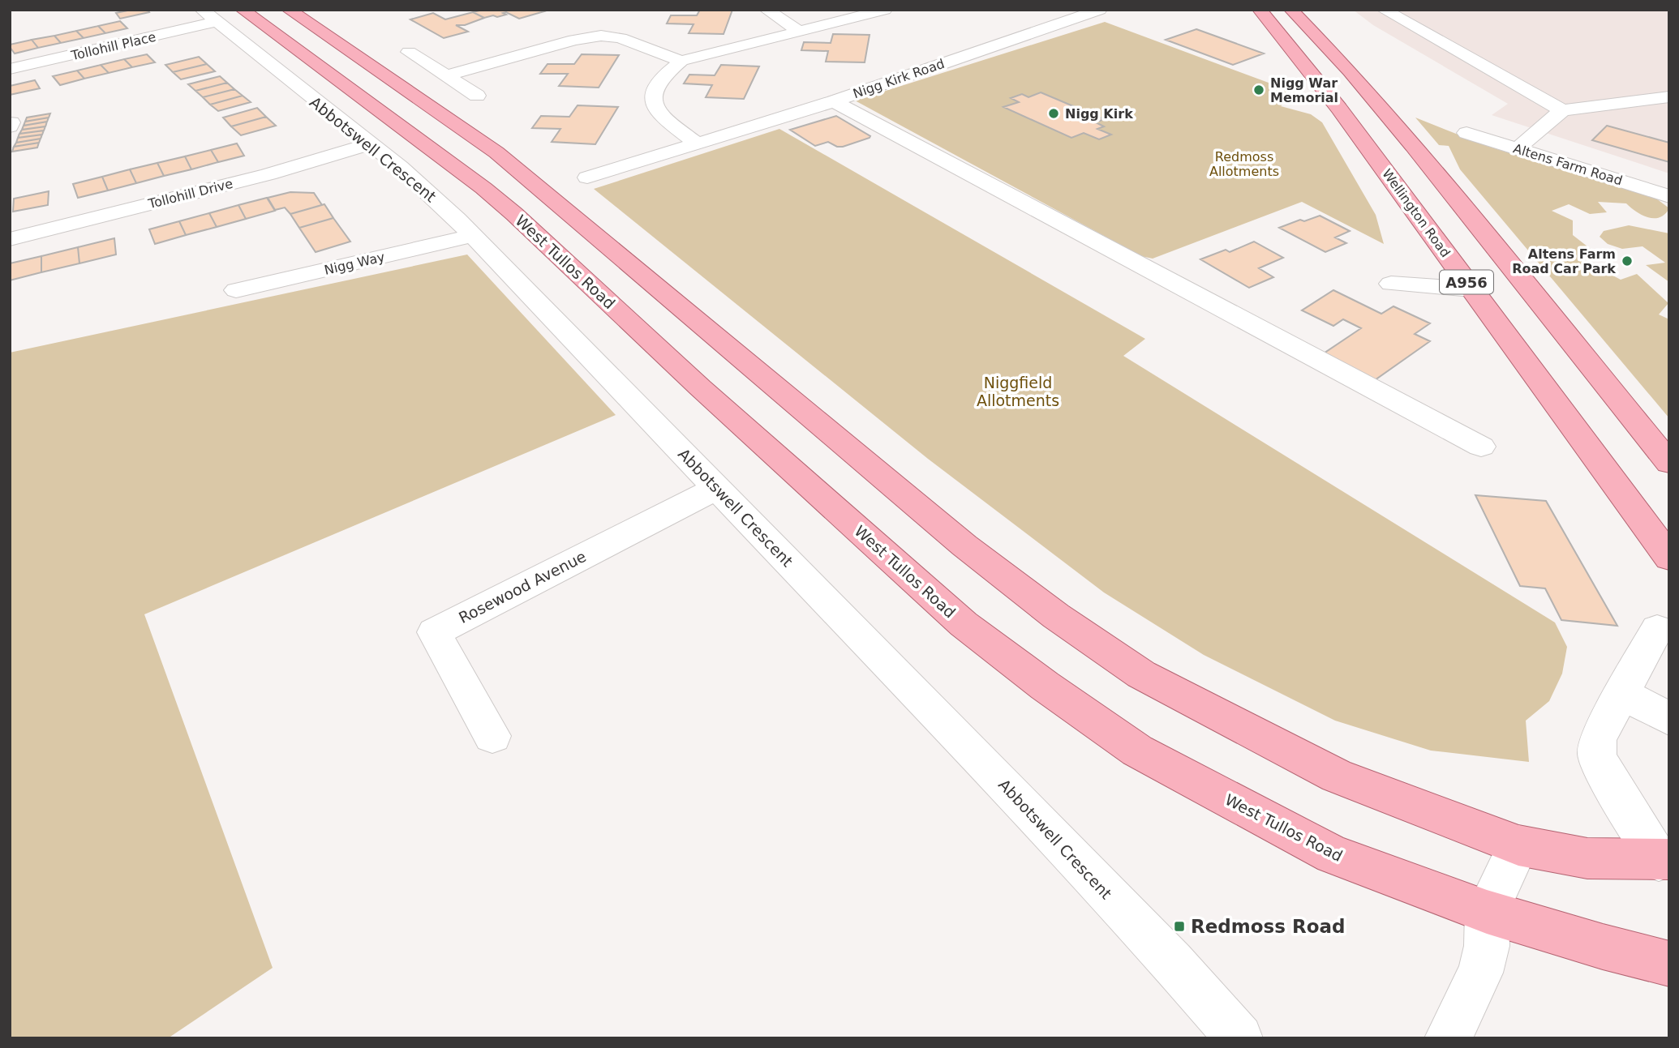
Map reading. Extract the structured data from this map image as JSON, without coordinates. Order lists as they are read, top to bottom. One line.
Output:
{"streets":{"main road":["Wellington Road","West Tullos Road","A956"],"street":["Tollohill Place","Nigg Kirk Road","Abbotswell Crescent","Altens Farm Road","Tollohill Drive","Nigg Way","Rosewood Avenue"]},"crossings":[["Tollohill Place","Abbotswell Crescent"],["Tollohill Place","West Tullos Road"],["Abbotswell Crescent","Tollohill Drive"],["Abbotswell Crescent","West Tullos Road"],["Abbotswell Crescent","Nigg Way"],["Abbotswell Crescent","Rosewood Avenue"]],"parks":["Redmoss Allotments","Niggfield Allotments"],"places":{"other":["Nigg War Memorial","Nigg Kirk","Altens Farm Road Car Park"],"transit":["Redmoss Road"]}}
